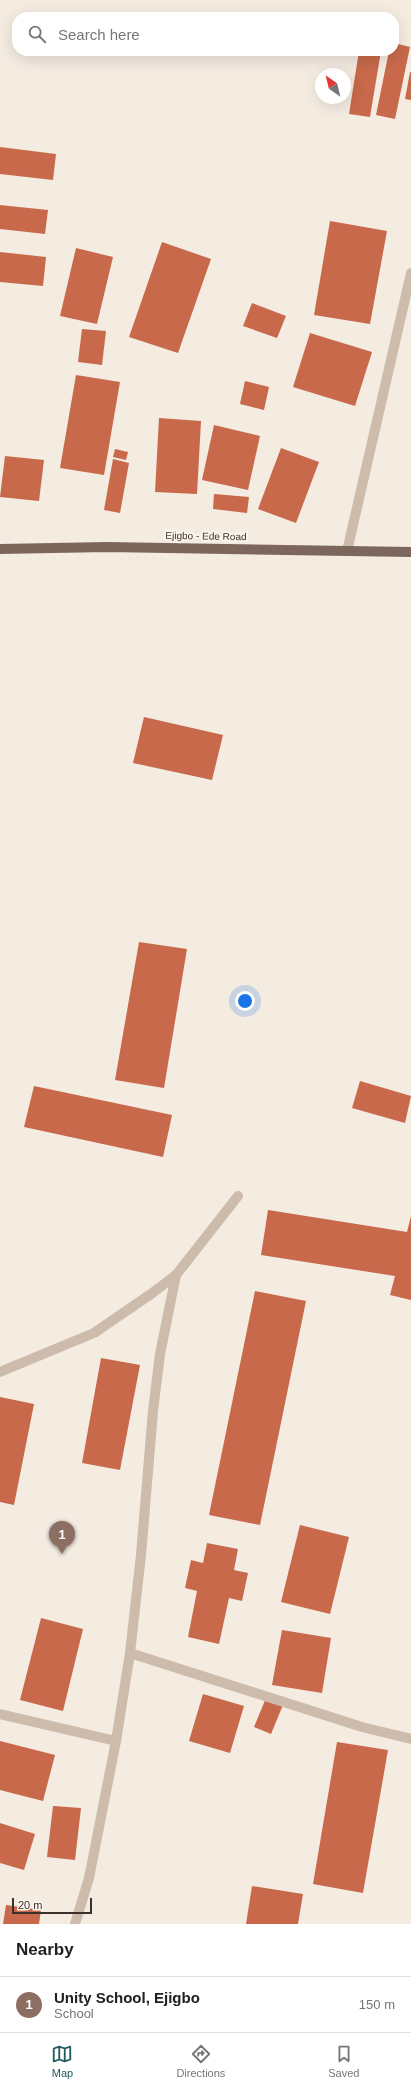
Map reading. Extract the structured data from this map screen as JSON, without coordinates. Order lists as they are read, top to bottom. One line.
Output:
{"streets":{"main road":["Ejigbo - Ede Road"]},"scale_bar":"20 m","north":"top left","page":{"search":"Search here","pins":"1","scale":"20 m","heading":"Nearby","list":[{"mark":"1","name":"Unity School, Ejigbo","note":"School","value":"150 m"}],"nav":["Map","Directions","Saved"]}}
